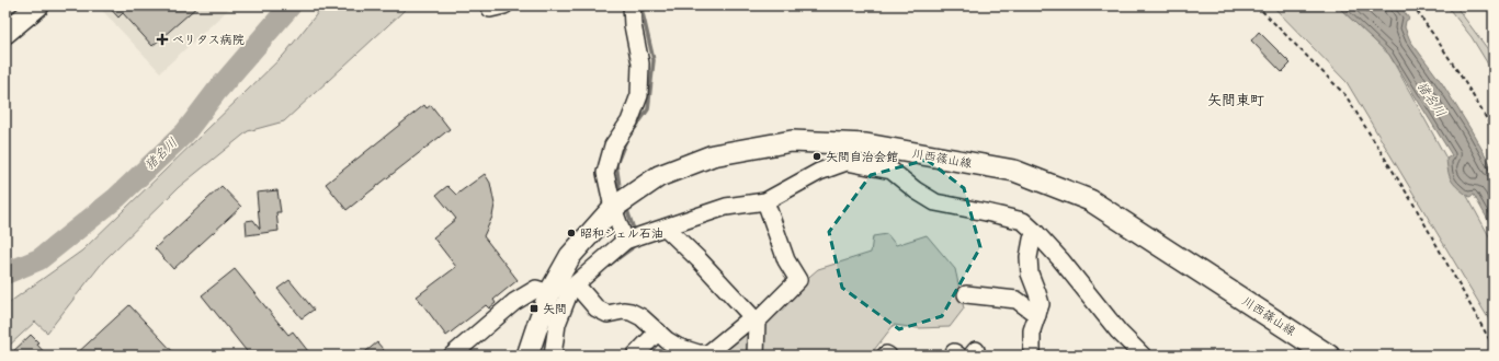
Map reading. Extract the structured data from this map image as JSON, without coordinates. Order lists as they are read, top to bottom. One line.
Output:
{"streets":{"main road":["川西篠山線"]},"districts":["矢問東町"],"water":["猪名川"],"places":{"health":["ベリタス病院"],"other":["矢問自治会館","昭和シェル石油"],"transit":["矢問"]}}
